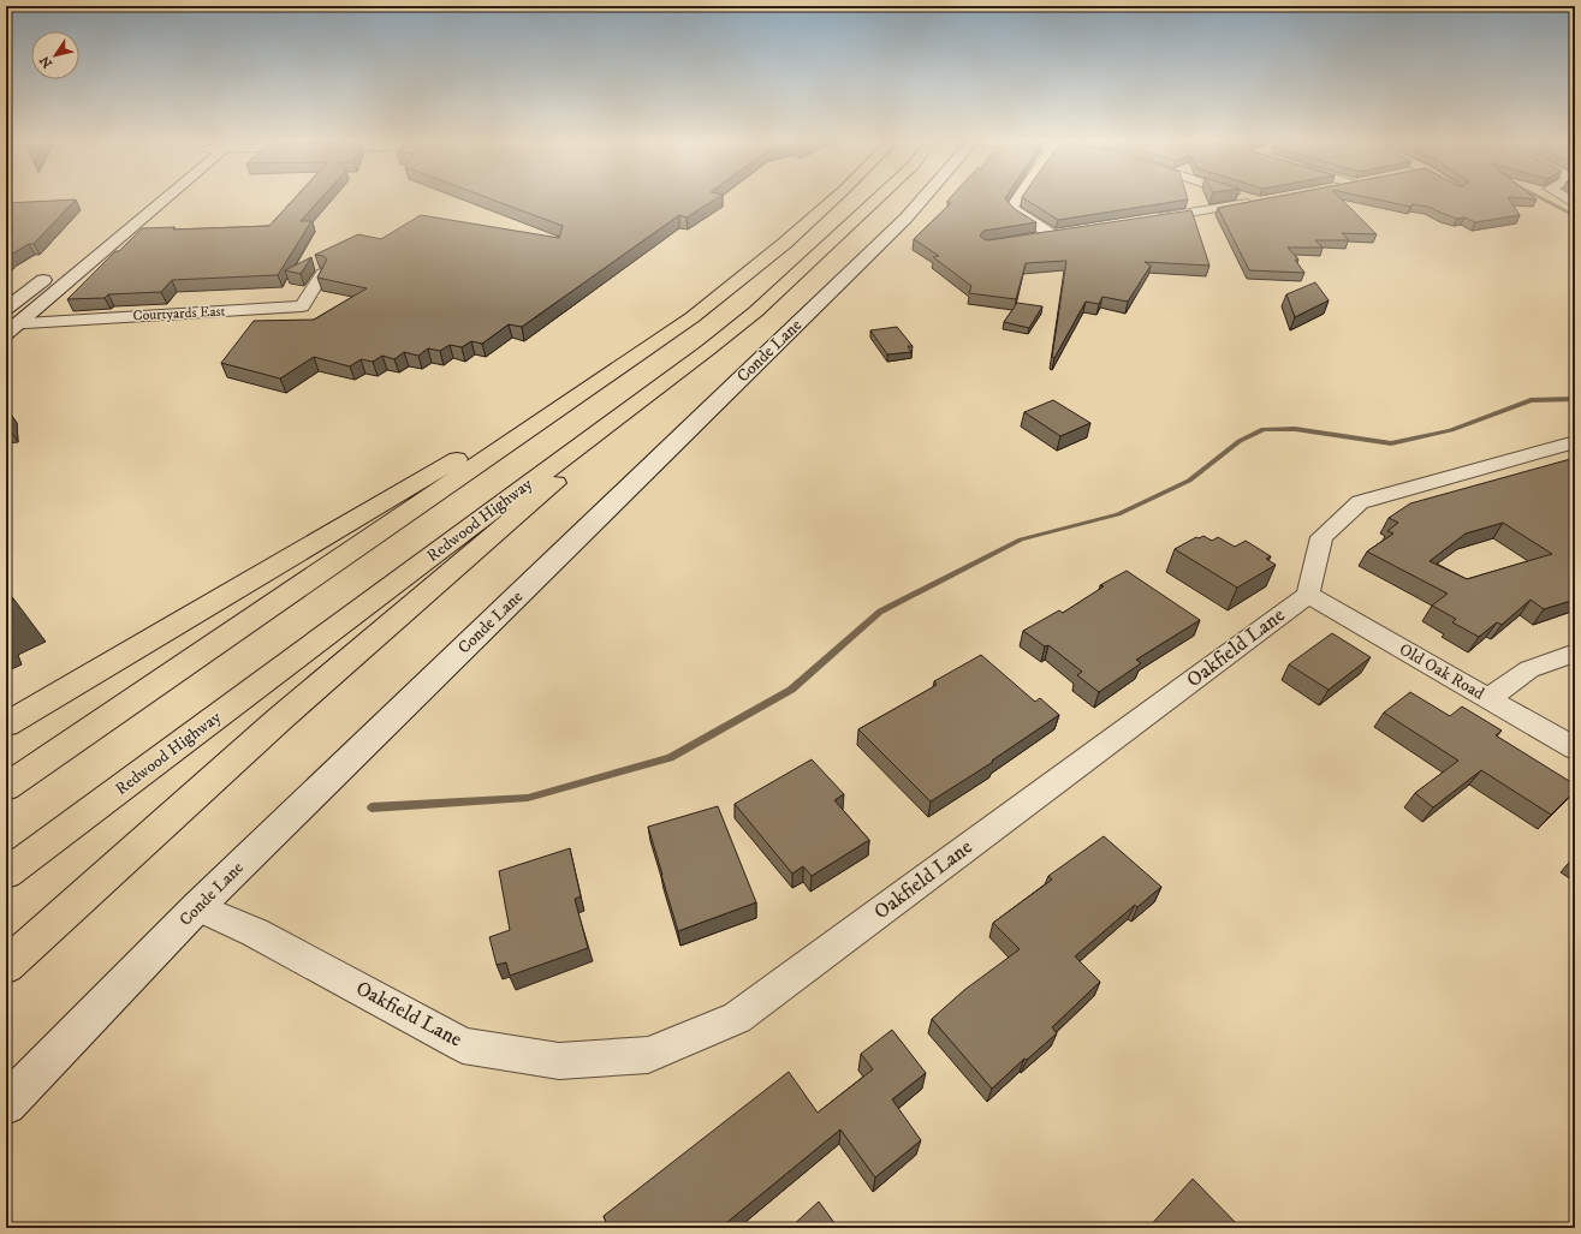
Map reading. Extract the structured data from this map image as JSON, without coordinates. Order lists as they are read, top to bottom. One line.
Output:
{"streets":{"highway":["Redwood Highway"],"street":["Courtyards East","Conde Lane","Oakfield Lane","Old Oak Road"]},"crossings":[["Conde Lane","Oakfield Lane"],["Oakfield Lane","Old Oak Road"]],"north":"bottom left"}
